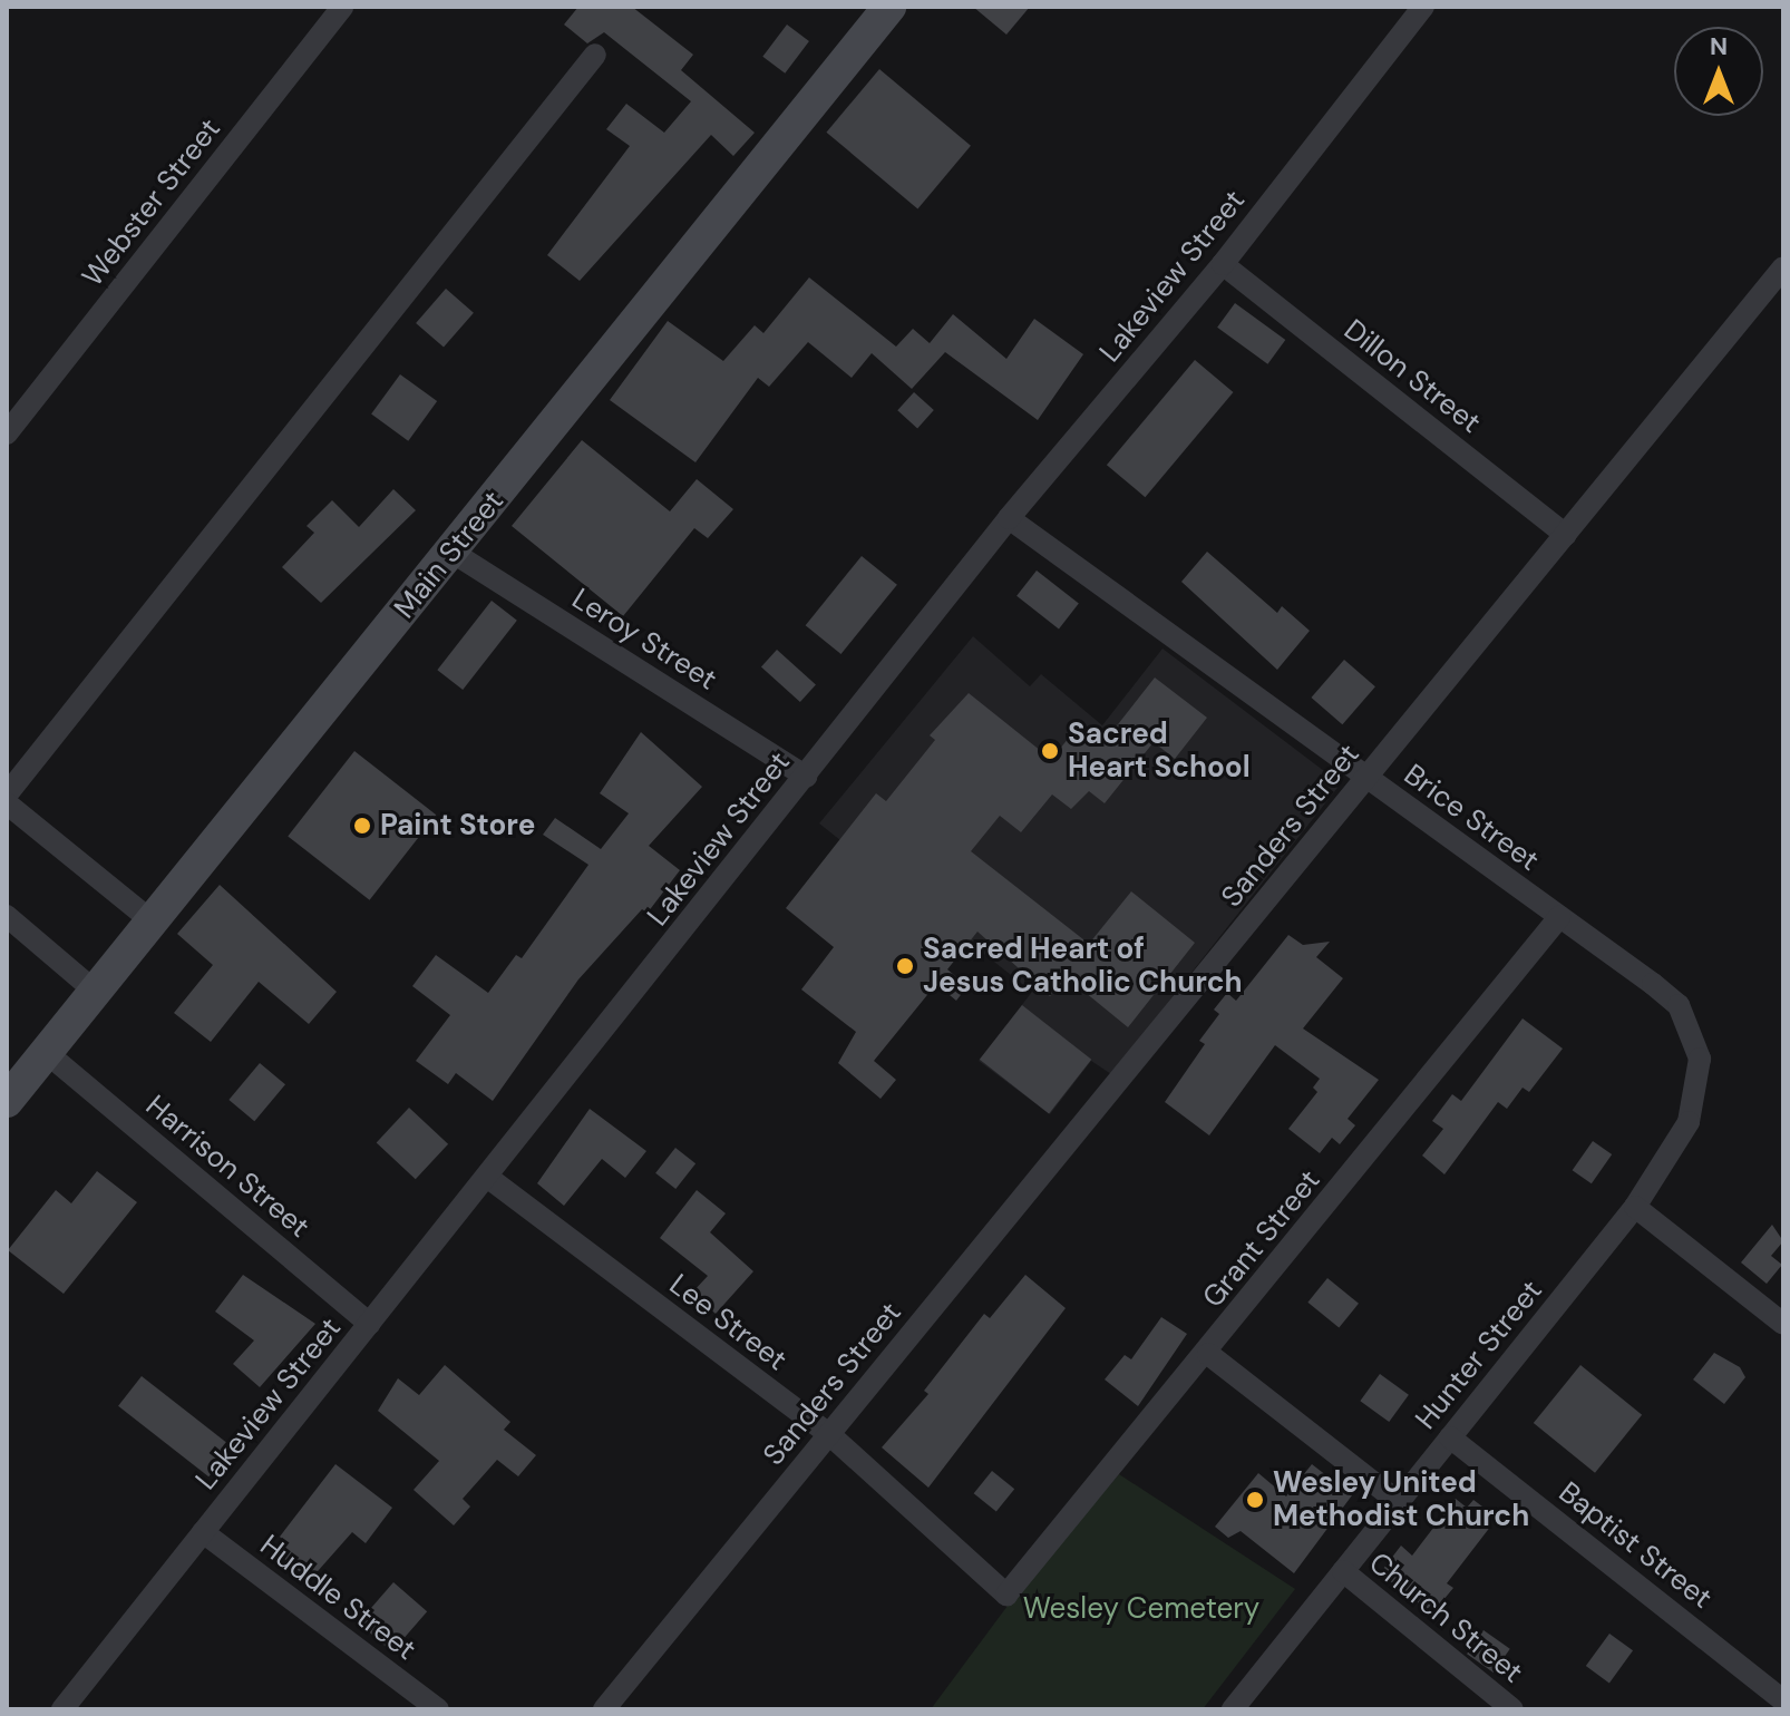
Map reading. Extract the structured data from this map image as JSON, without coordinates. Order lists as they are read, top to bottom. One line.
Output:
{"streets":{"main road":["Main Street"],"street":["Webster Street","Lakeview Street","Dillon Street","Leroy Street","Brice Street","Sanders Street","Harrison Street","Grant Street","Lee Street","Hunter Street","Baptist Street","Huddle Street","Church Street"]},"crossings":[["Lakeview Street","Dillon Street"],["Lakeview Street","Leroy Street"],["Lakeview Street","Brice Street"],["Lakeview Street","Harrison Street"],["Lakeview Street","Lee Street"],["Lakeview Street","Huddle Street"],["Dillon Street","Sanders Street"],["Main Street","Leroy Street"],["Main Street","Harrison Street"],["Brice Street","Sanders Street"],["Brice Street","Grant Street"],["Brice Street","Hunter Street"],["Sanders Street","Lee Street"],["Grant Street","Lee Street"],["Hunter Street","Baptist Street"],["Hunter Street","Church Street"]],"parks":["Wesley Cemetery"],"places":["Sacred Heart School","Paint Store","Sacred Heart of Jesus Catholic Church","Wesley United Methodist Church"],"north":"top"}
